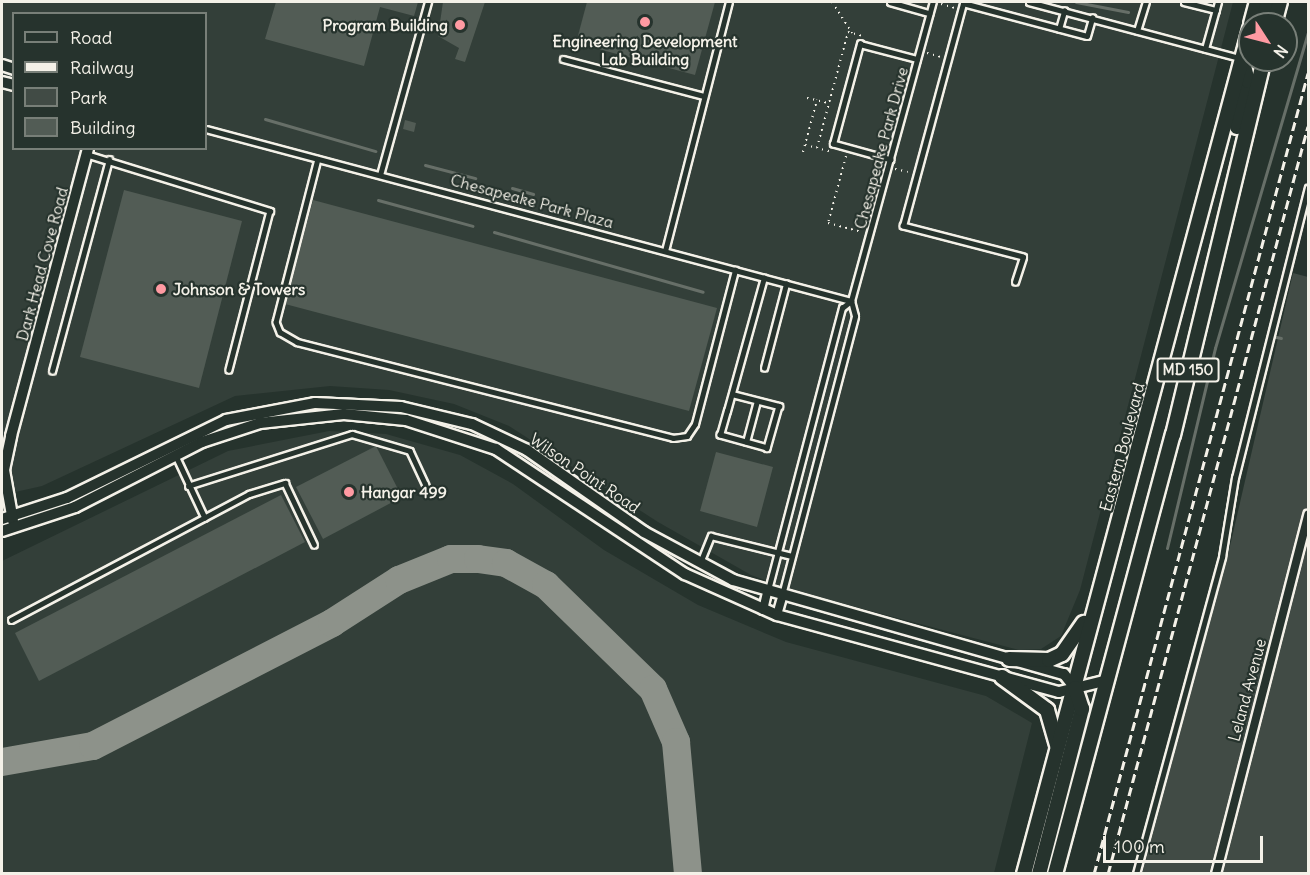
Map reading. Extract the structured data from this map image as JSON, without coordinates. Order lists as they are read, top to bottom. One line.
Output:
{"streets":{"main road":["MD 150","Eastern Boulevard"],"street":["Dark Head Cove Road","Wilson Point Road","Leland Avenue"],"lane":["Chesapeake Park Drive","Chesapeake Park Plaza"]},"crossings":[["Chesapeake Park Drive","Chesapeake Park Plaza"],["Dark Head Cove Road","Wilson Point Road"],["MD 150","Wilson Point Road"],["Eastern Boulevard","Wilson Point Road"]],"places":["Engineering Development Lab Building","Program Building","Johnson & Towers","Hangar 499"],"legend":["Road","Railway","Park","Building"],"scale_bar":"100 m","north":"bottom right"}
